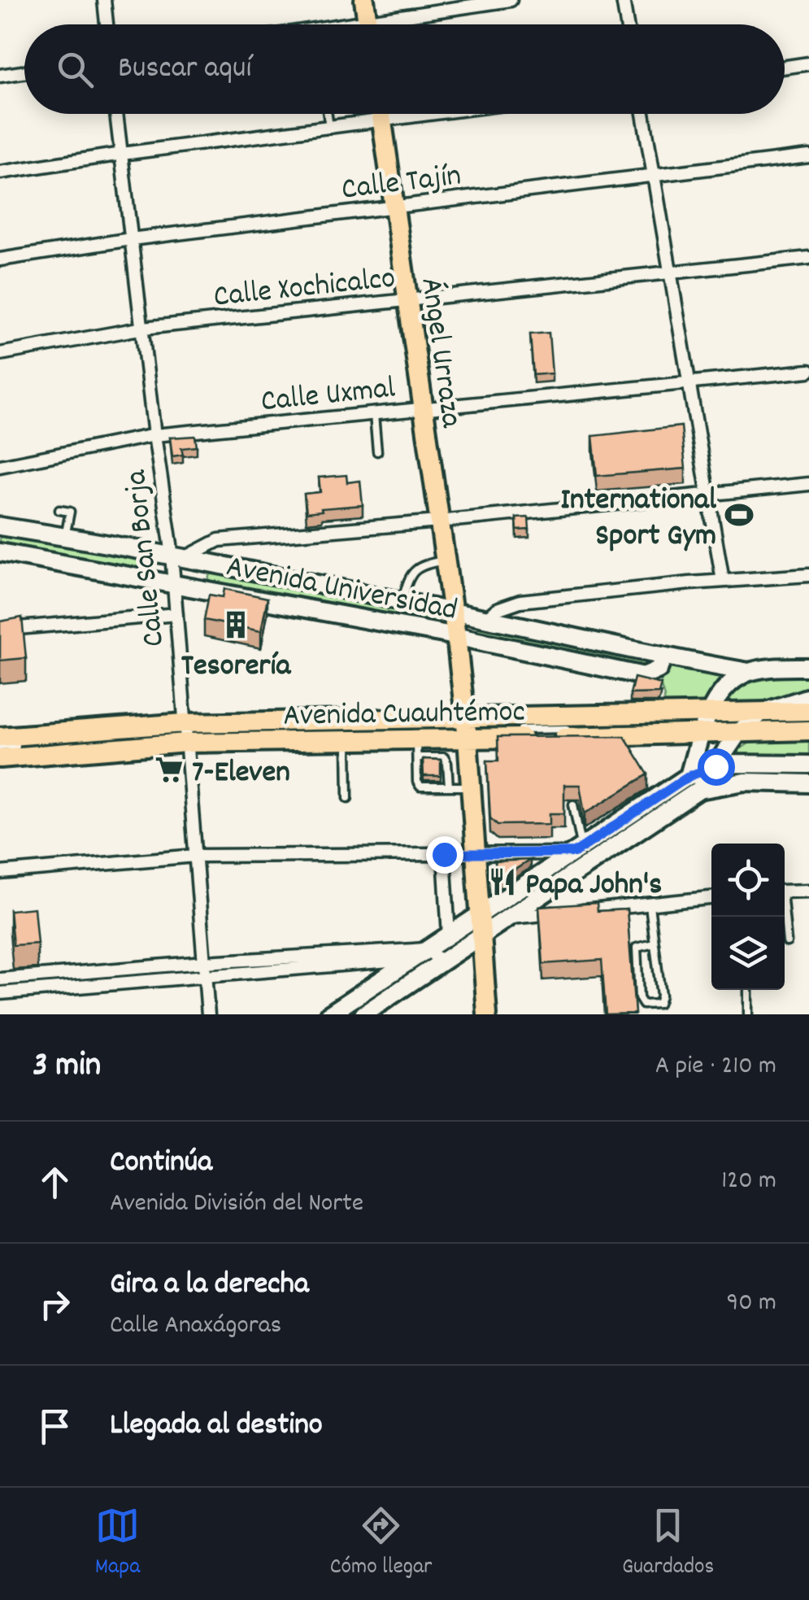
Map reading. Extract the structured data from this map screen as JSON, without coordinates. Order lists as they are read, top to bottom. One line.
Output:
{"streets":{"main road":["Ángel Urraza","Avenida Universidad","Avenida Cuauhtémoc"],"street":["Calle Tajín","Calle Xochicalco","Calle Uxmal","Calle San Borja"]},"crossings":[["Calle Tajín","Ángel Urraza"],["Calle Tajín","Calle San Borja"],["Calle Xochicalco","Ángel Urraza"],["Calle Xochicalco","Calle San Borja"],["Ángel Urraza","Calle Uxmal"],["Ángel Urraza","Avenida Universidad"],["Calle Uxmal","Calle San Borja"],["Calle San Borja","Avenida Universidad"],["Calle San Borja","Avenida Cuauhtémoc"]],"places":{"sports":["International Sport Gym"],"building":["Tesorería"],"supermarket":["7-Eleven"],"restaurant":["Papa John's"]},"page":{"search":"Buscar aquí","heading":["3 min","A pie · 210 m"],"list":[["Continúa","Avenida División del Norte","120 m"],["Gira a la derecha","Calle Anaxágoras","90 m"],"Llegada al destino"],"nav":["Mapa","Cómo llegar","Guardados"]}}
